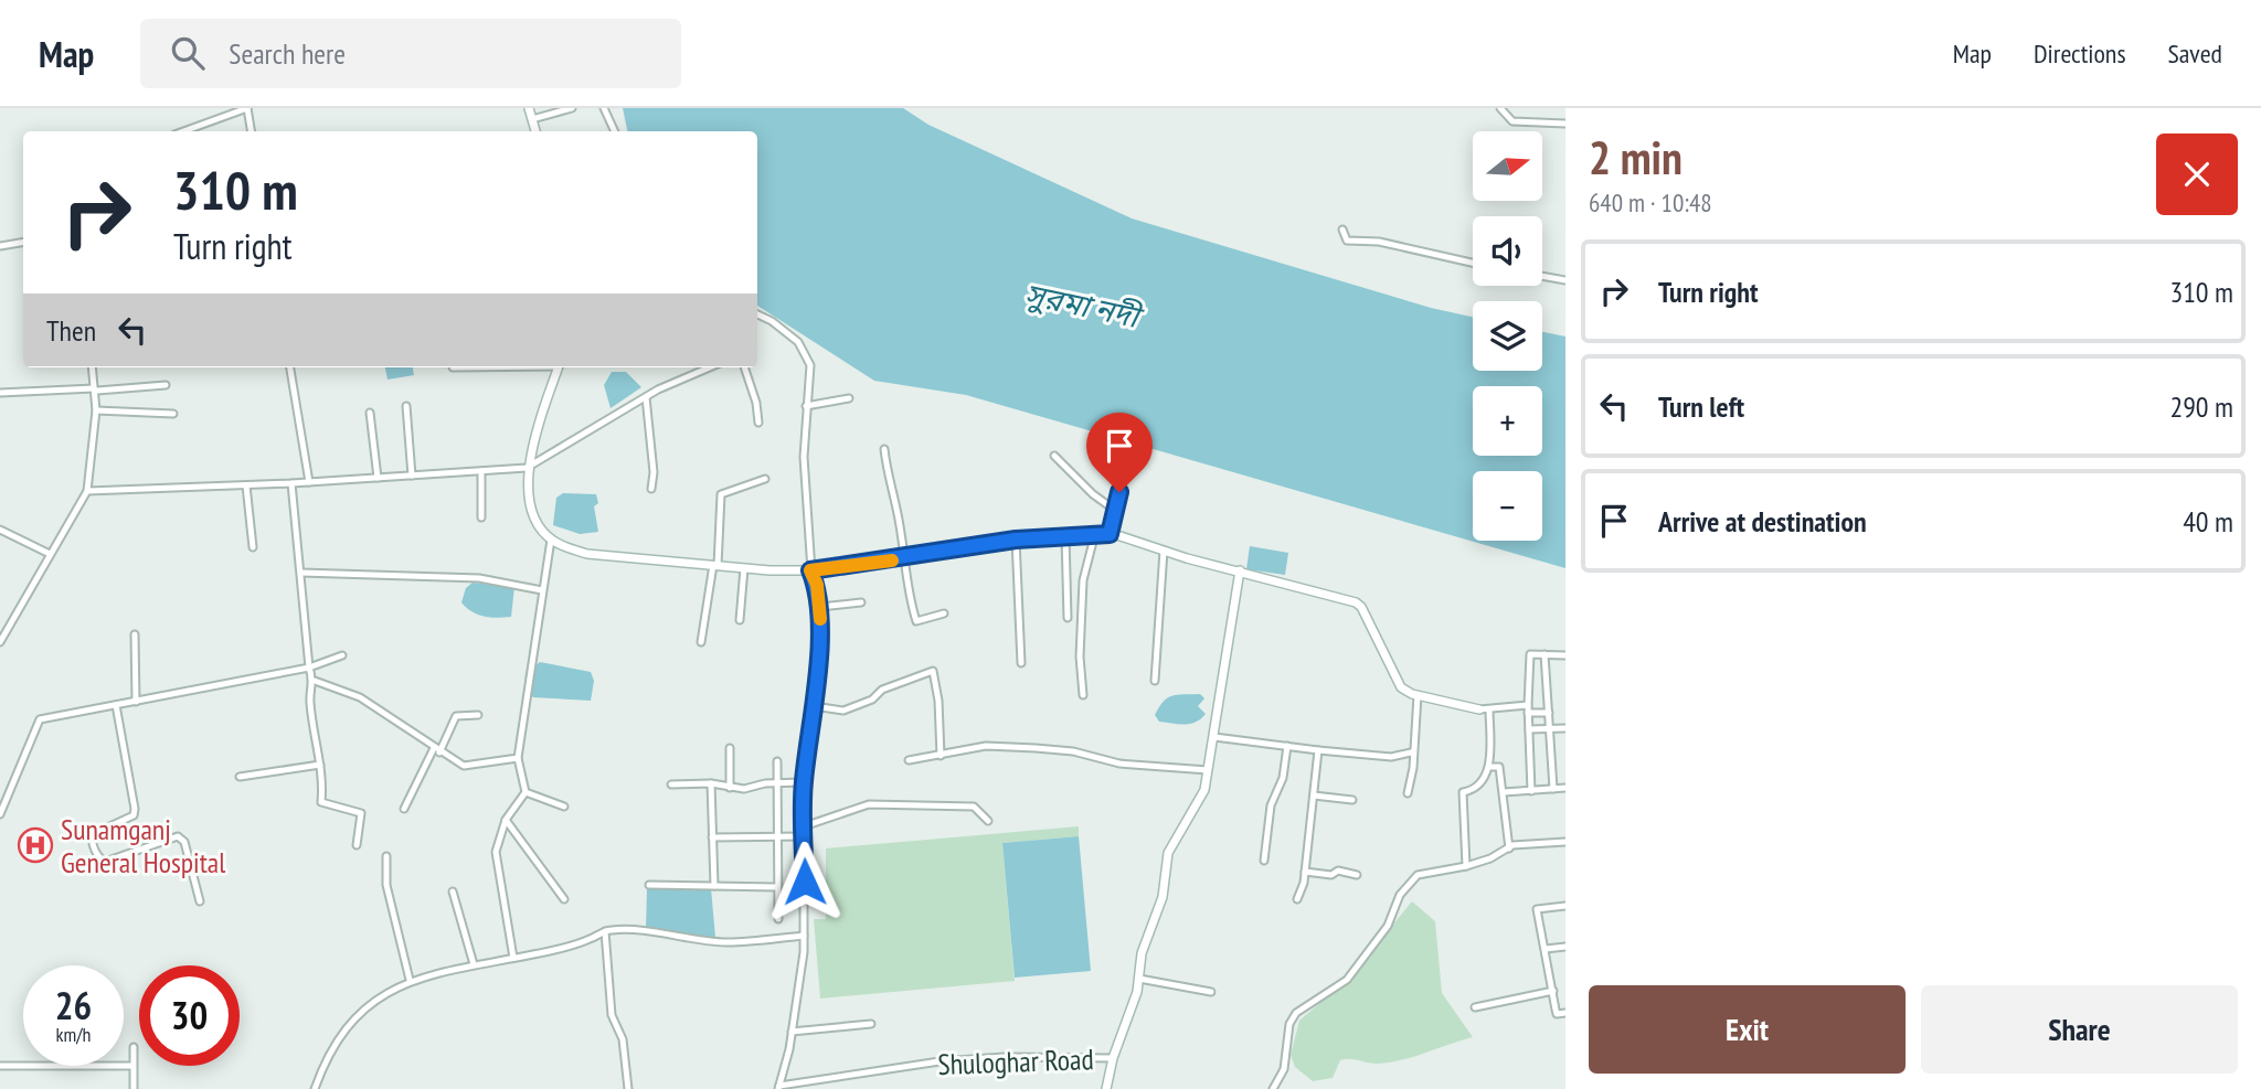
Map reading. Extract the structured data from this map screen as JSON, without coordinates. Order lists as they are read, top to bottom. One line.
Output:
{"streets":{"street":["Shuloghar Road"]},"water":["সুরমা নদী"],"places":{"hospital":["Sunamganj General Hospital"]},"north":"right","page":{"header":"Map","search":"Search here","nav":["Map","Directions","Saved"],"heading":["2 min","640 m · 10:48"],"map_buttons":["+","−"],"turn":["310 m","Turn right"],"list":[{"name":"Turn right","value":"310 m"},{"name":"Turn left","value":"290 m"},{"name":"Arrive at destination","value":"40 m"}],"then":"Then","speed":"26 km/h","limit":"30","buttons":["Exit","Share"]}}
